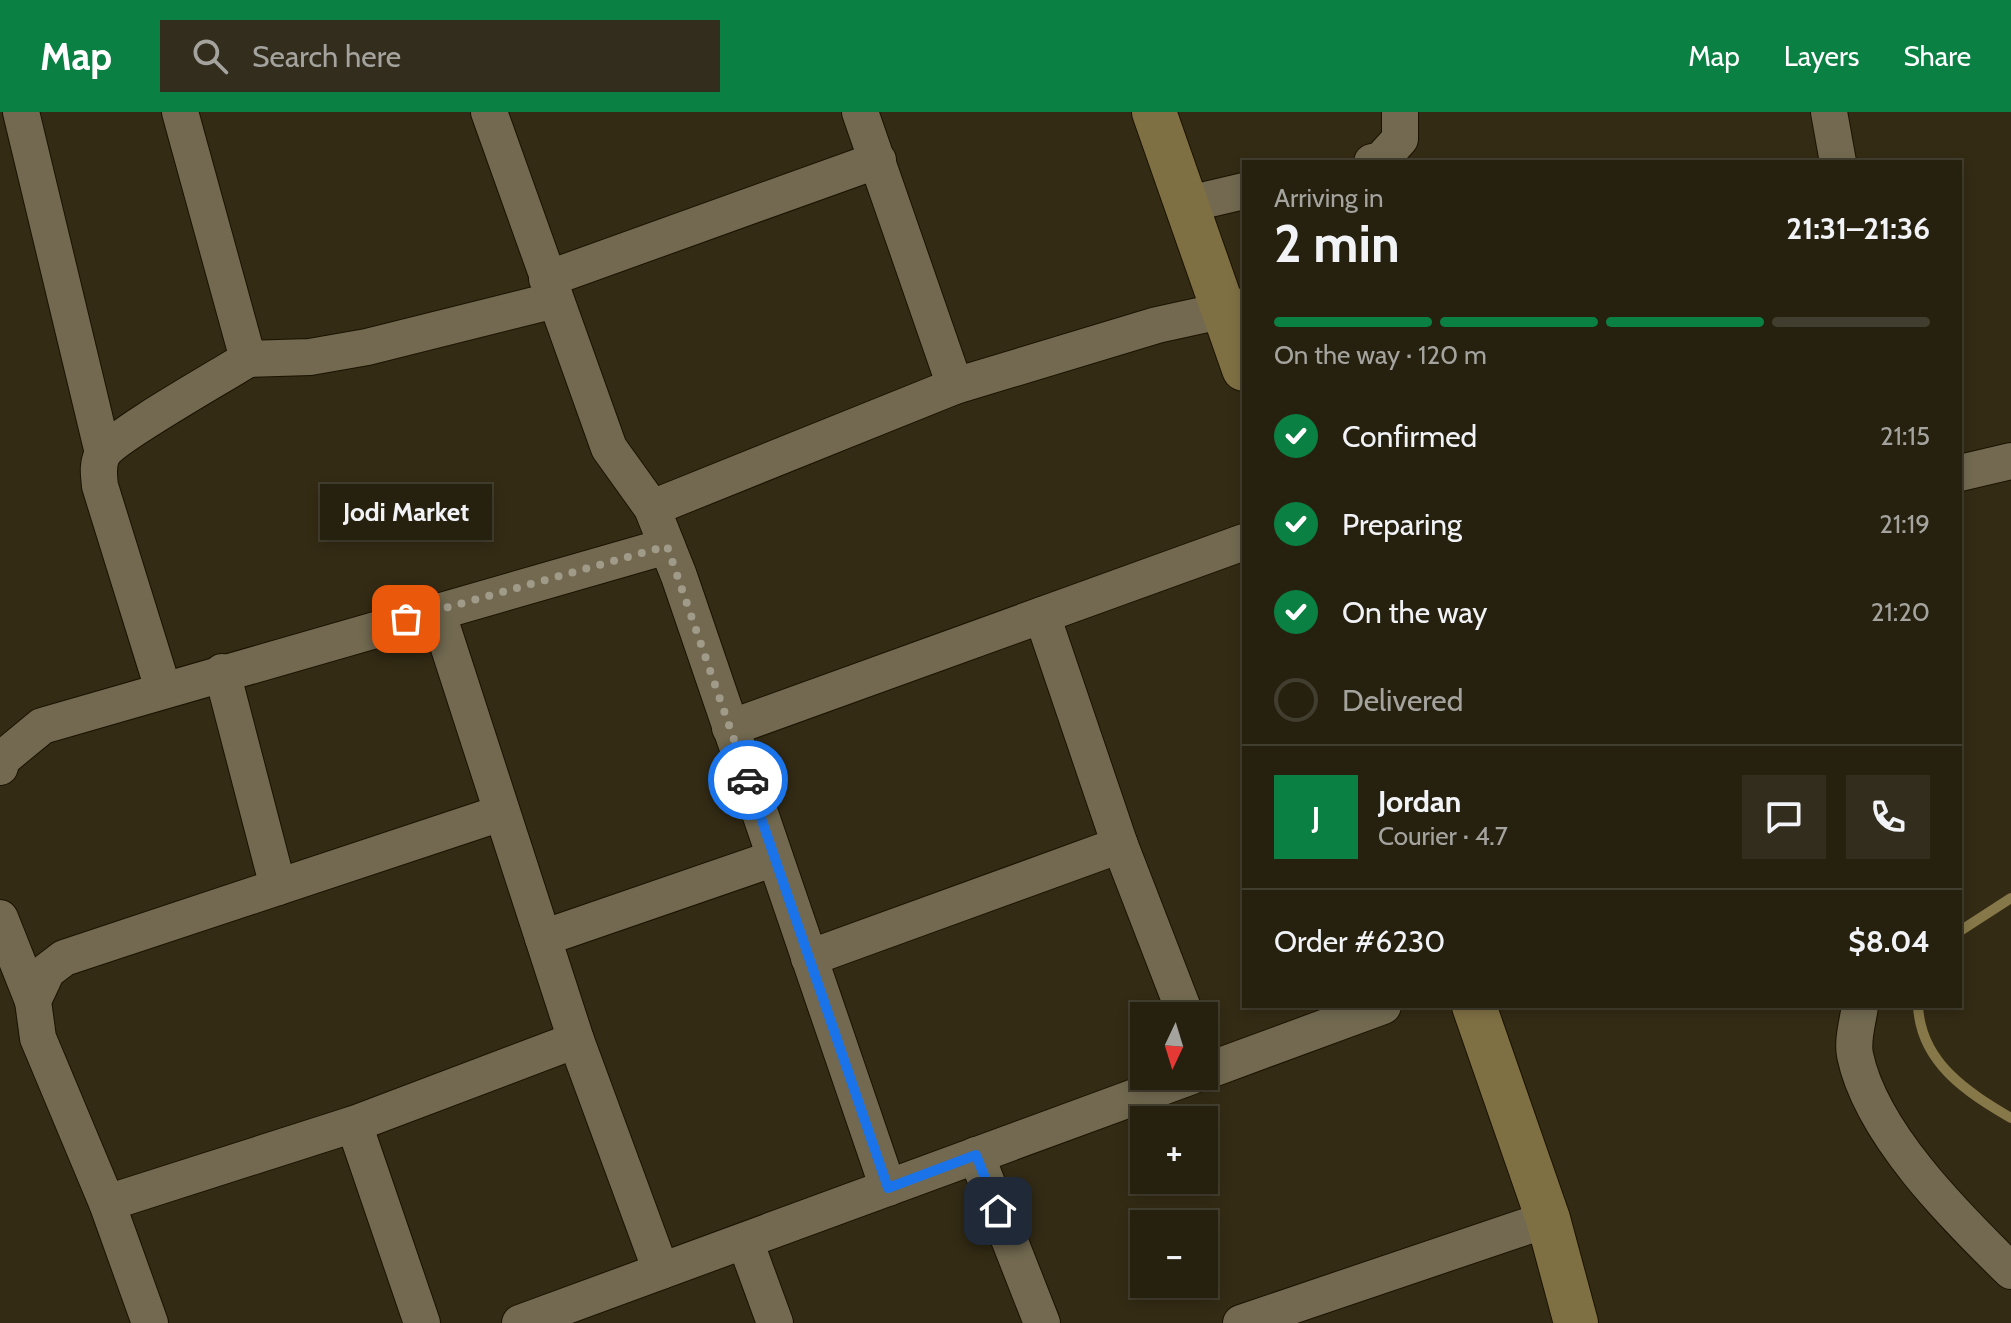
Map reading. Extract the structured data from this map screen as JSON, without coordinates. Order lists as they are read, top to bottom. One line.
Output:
{"places":["Jodi Market"],"north":"bottom","page":{"header":"Map","search":"Search here","nav":["Map","Layers","Share"],"heading":["2 min","Arriving in","21:31–21:36"],"panel":["Jordan","Courier · 4.7","Order #6230","$8.04"],"bar":"On the way · 120 m","list":[["Confirmed","21:15"],["Preparing","21:19"],["On the way","21:20"],"Delivered"],"bubble":"Jodi Market","round":"J","map_buttons":["+","−"]}}
